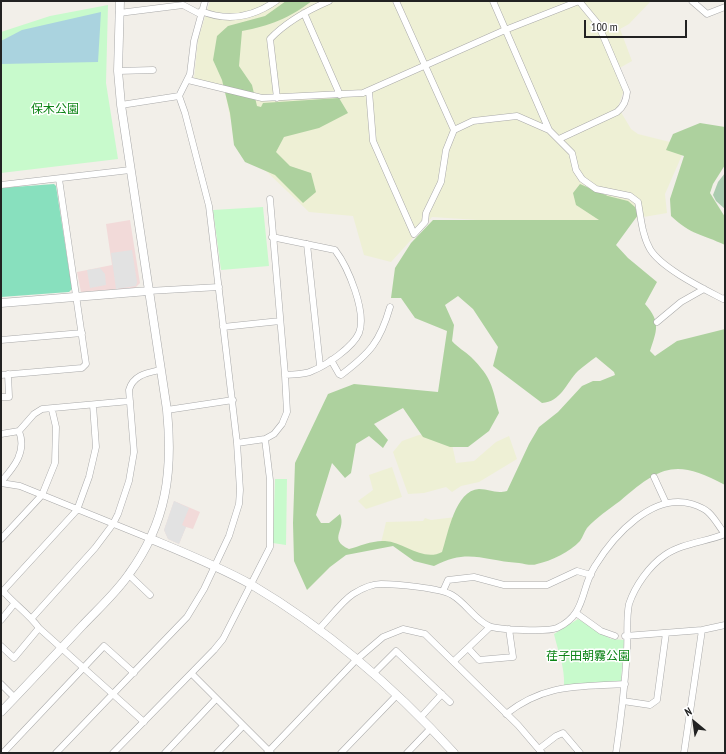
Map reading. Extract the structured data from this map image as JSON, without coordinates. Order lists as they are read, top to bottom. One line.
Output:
{"parks":["保木公園","荏子田朝霧公園"],"scale_bar":"100 m","north":"top left"}
